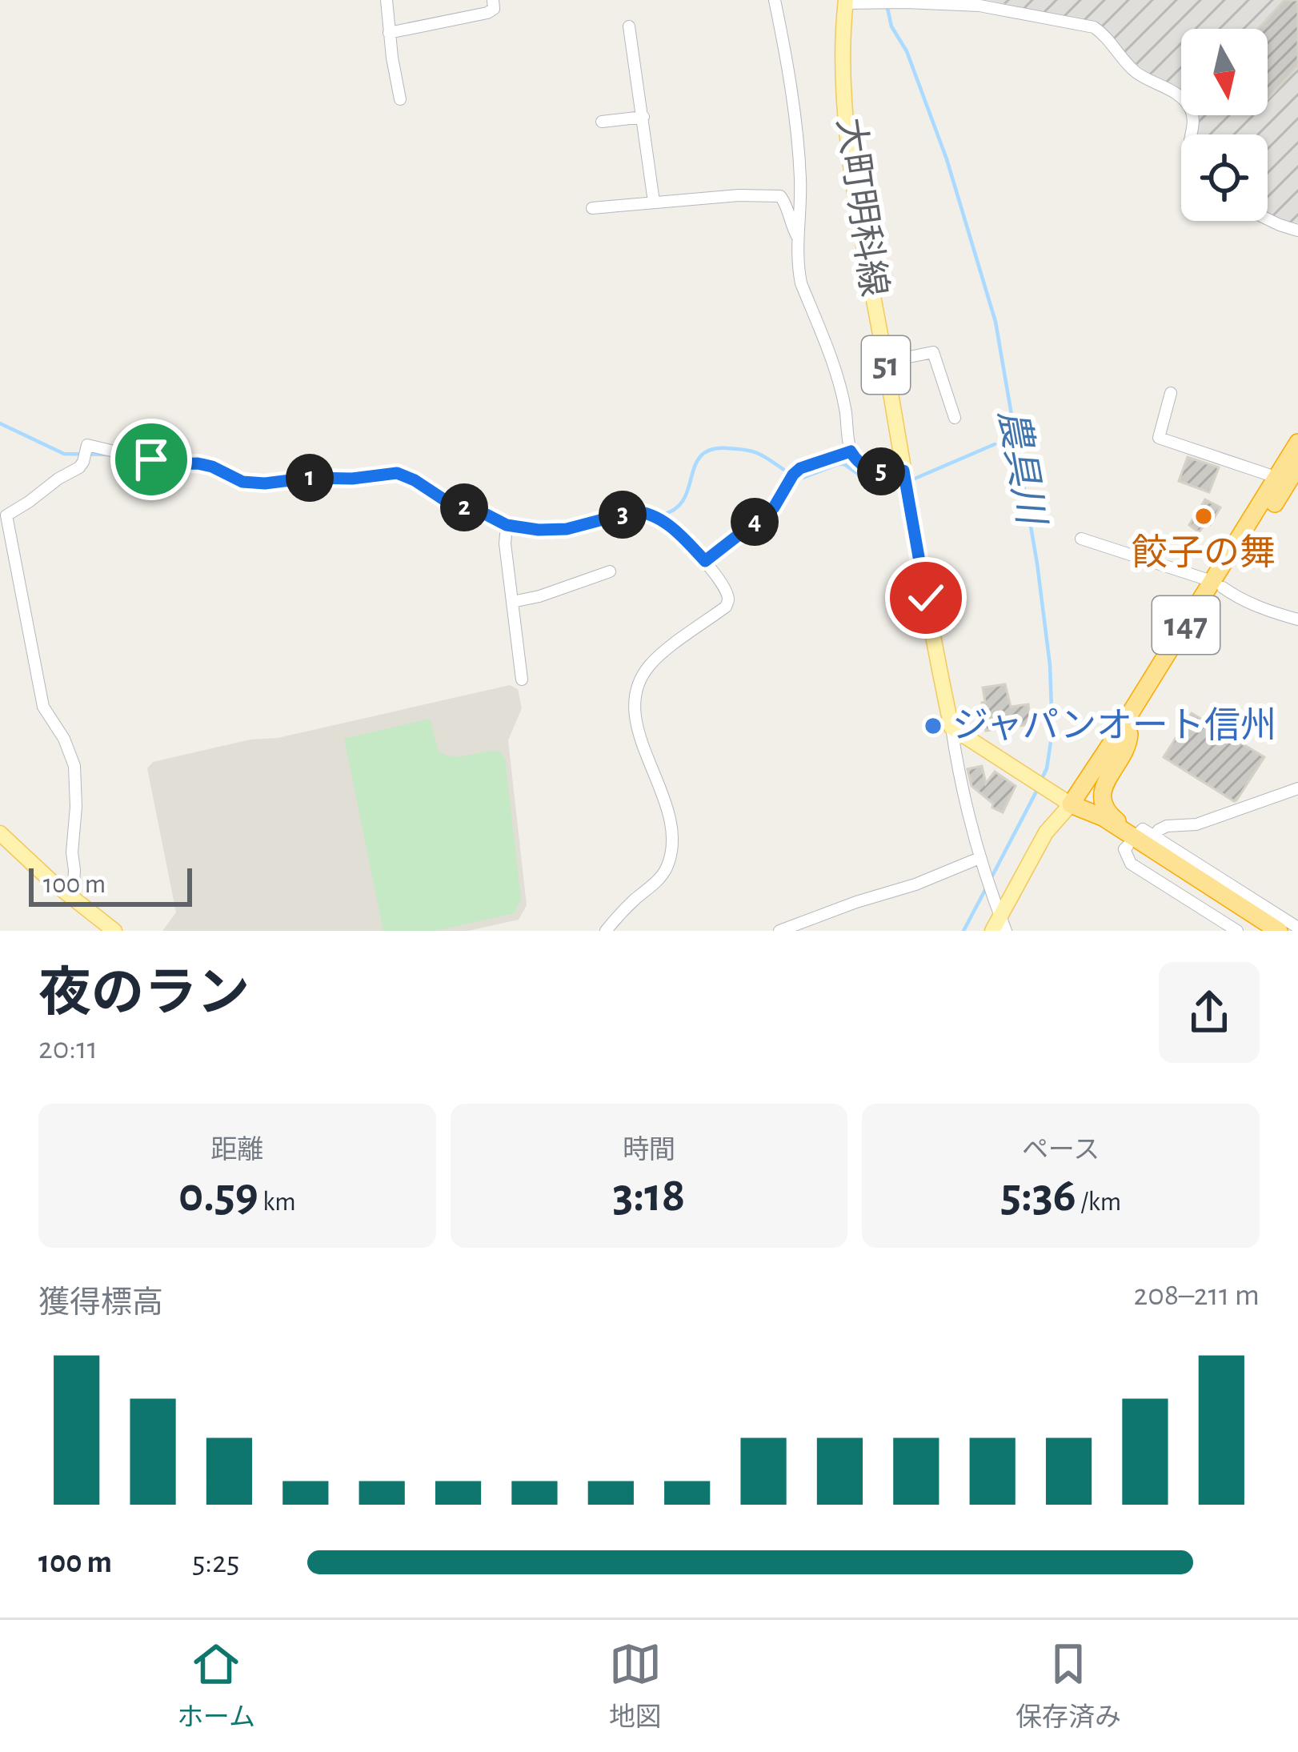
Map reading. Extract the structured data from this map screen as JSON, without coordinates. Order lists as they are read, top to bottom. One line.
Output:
{"streets":{"highway":["147"],"main road":["大町明科線","51"]},"water":["農具川"],"places":["餃子の舞","ジャパンオート信州"],"scale_bar":"100 m","north":"bottom","page":{"pins":["5","1","2","3","4"],"scale":"100 m","heading":["夜のラン","20:11"],"stats":[["距離","0.59 km"],["時間","3:18"],["ペース","5:36 /km"]],"chart":["獲得標高","208–211 m"],"list":[{"name":"100 m","note":"5:25"}],"tabs":["ホーム","地図","保存済み"]}}
